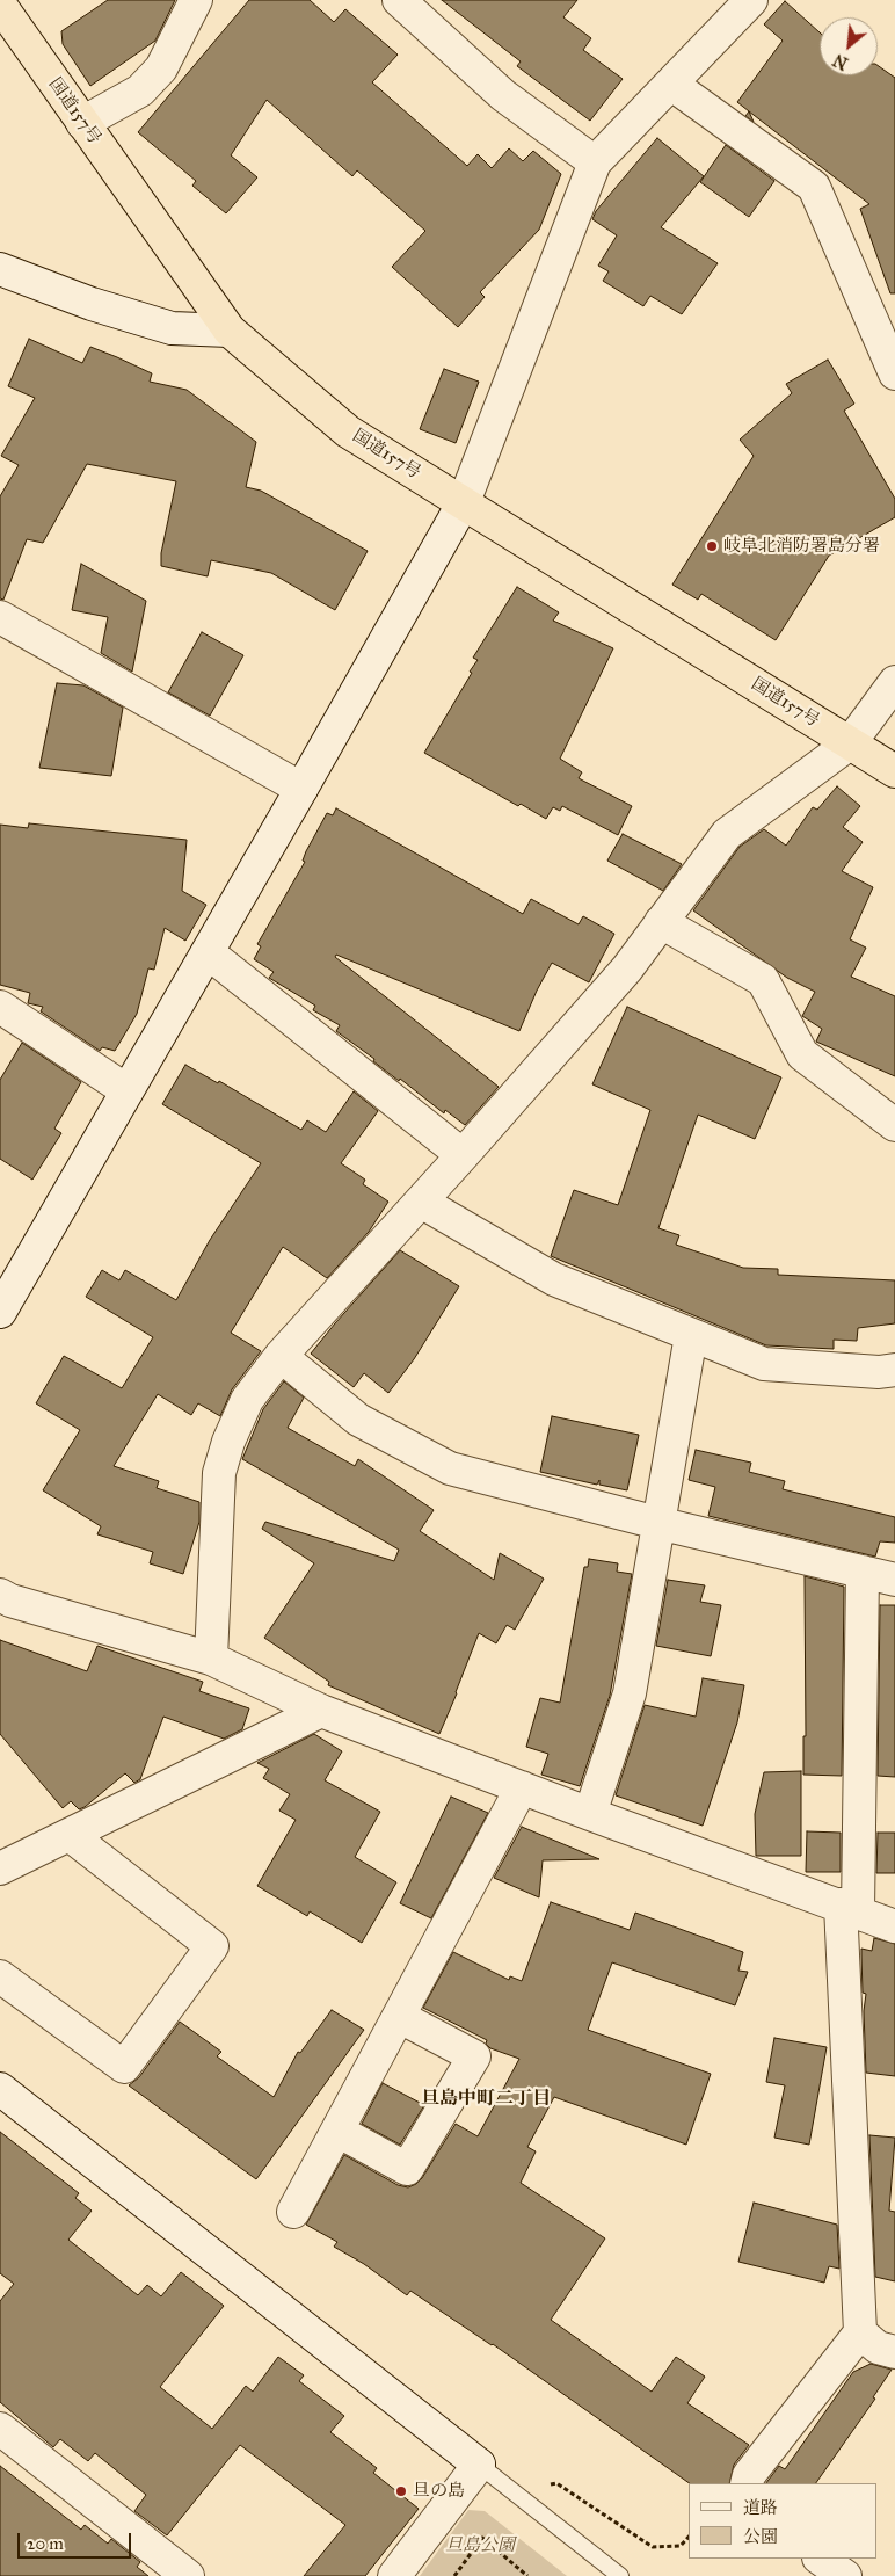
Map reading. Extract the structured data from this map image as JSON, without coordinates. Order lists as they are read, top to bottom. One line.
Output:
{"streets":{"highway":["国道157号"]},"districts":["旦島中町二丁目"],"parks":["旦島公園"],"places":["岐阜北消防署島分署","旦の島"],"legend":["道路","公園"],"scale_bar":"20 m","north":"bottom left"}
